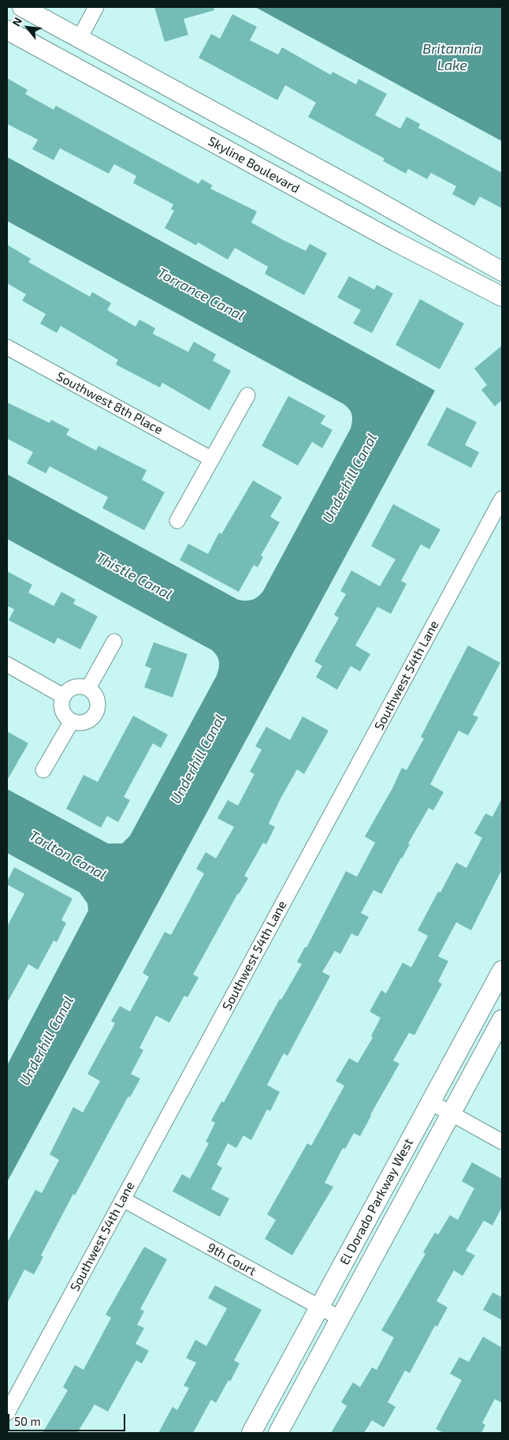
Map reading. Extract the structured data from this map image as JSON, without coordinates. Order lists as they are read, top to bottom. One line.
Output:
{"streets":{"street":["Skyline Boulevard","Southwest 8th Place","Southwest 54th Lane","El Dorado Parkway West","9th Court"]},"crossings":[["Southwest 54th Lane","9th Court"],["El Dorado Parkway West","9th Court"]],"water":["Britannia Lake","Torrance Canal","Underhill Canal","Thistle Canal","Tarlton Canal"],"scale_bar":"50 m","north":"top left"}
